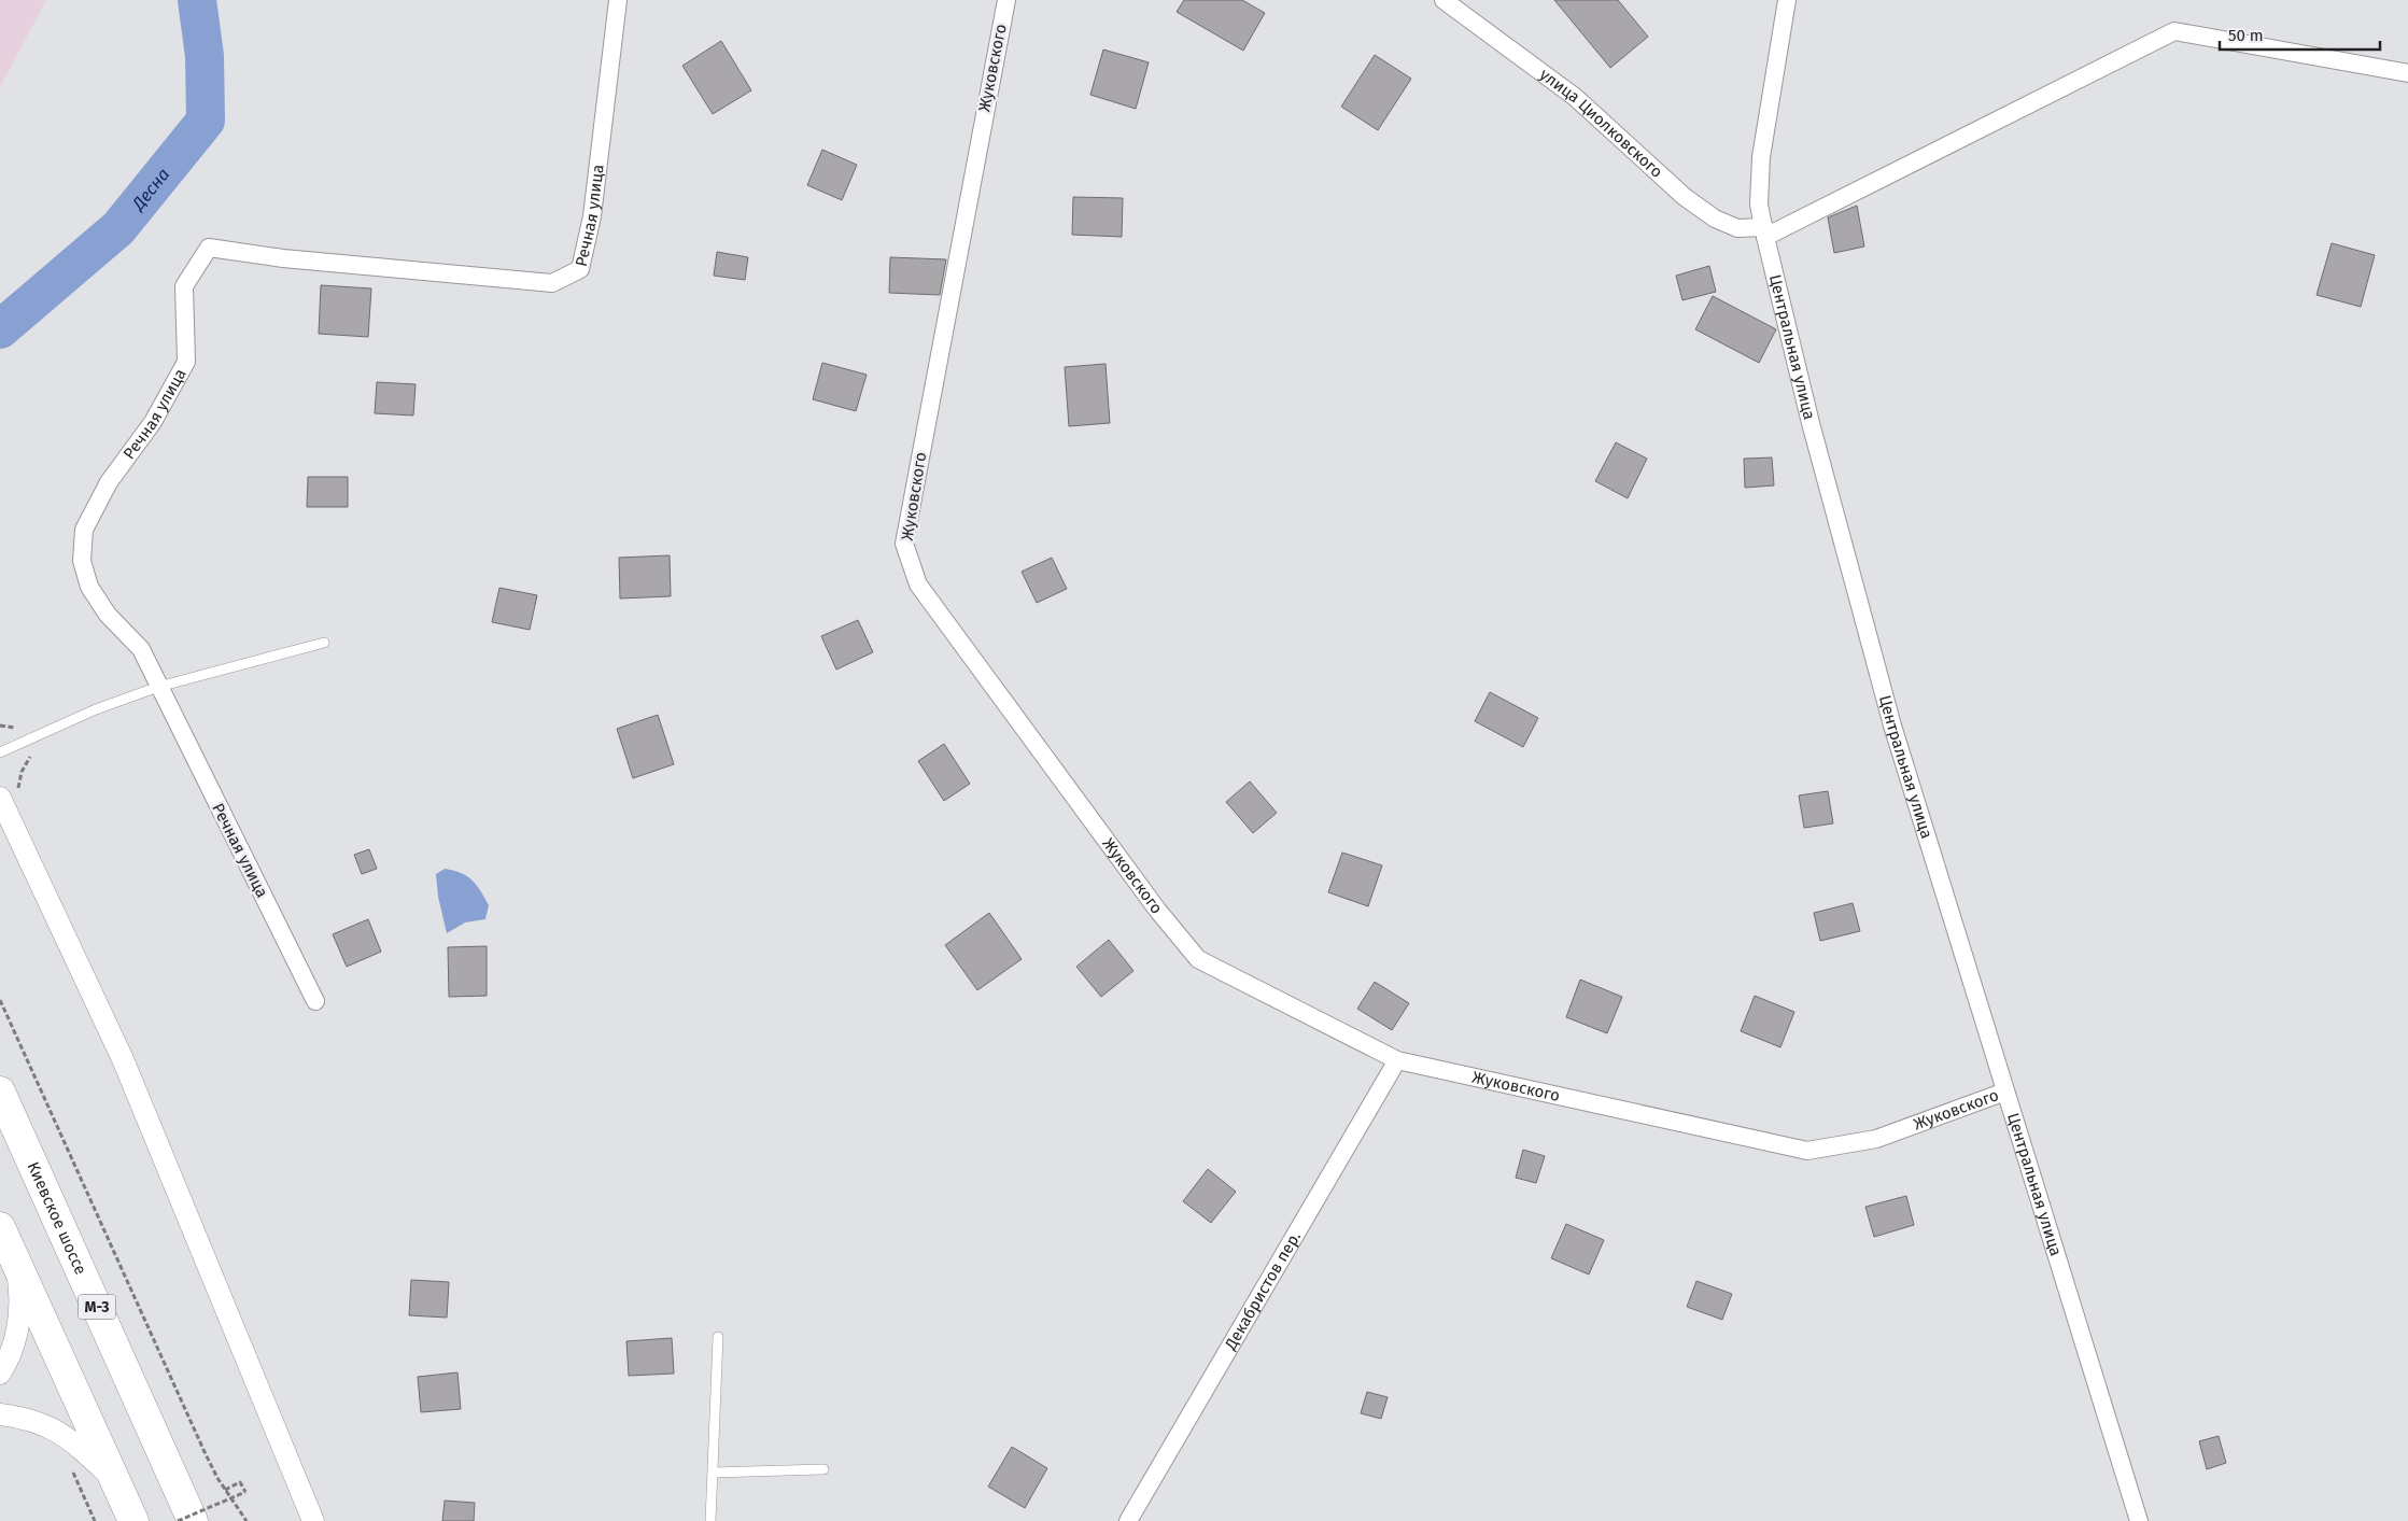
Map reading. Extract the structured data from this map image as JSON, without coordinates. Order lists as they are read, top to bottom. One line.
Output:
{"streets":{"highway":["Киевское шоссе","М-3"],"street":["Жуковского","улица Циолковского","Речная улица","Центральная улица","Декабристов пер."]},"crossings":[["Жуковского","Центральная улица"],["Жуковского","Декабристов пер."],["улица Циолковского","Центральная улица"]],"water":["Десна"],"scale_bar":"50 m"}
